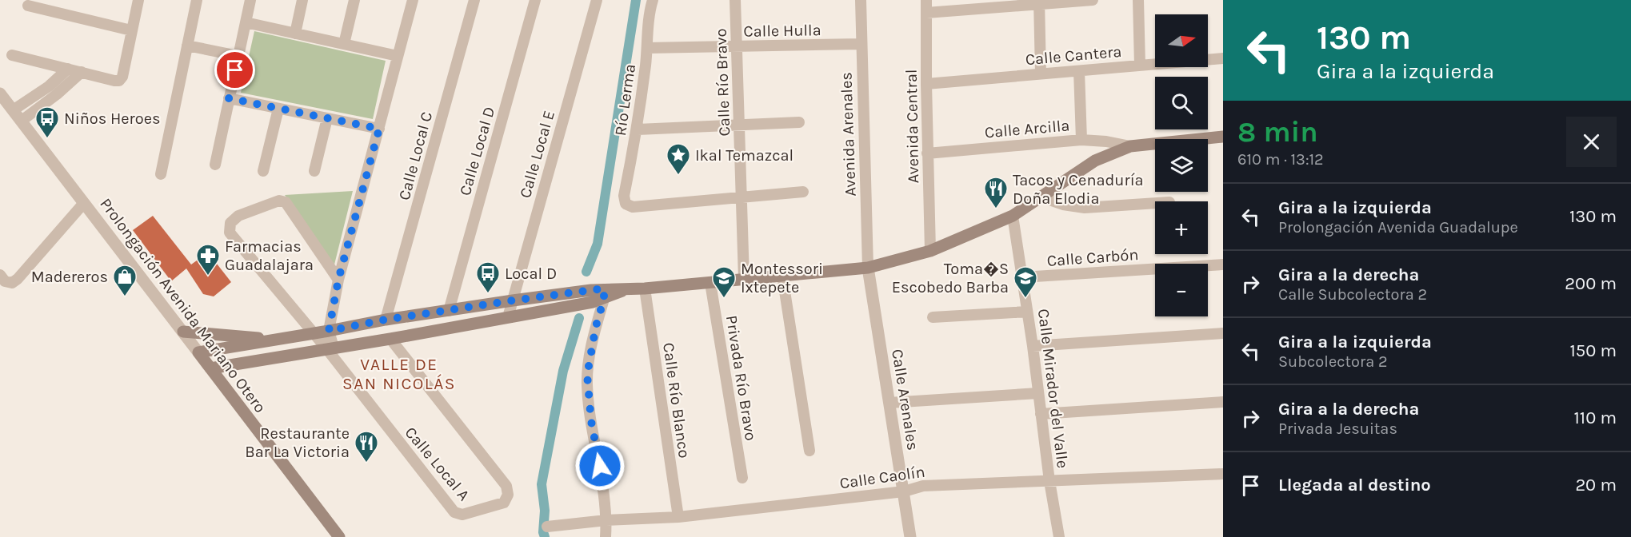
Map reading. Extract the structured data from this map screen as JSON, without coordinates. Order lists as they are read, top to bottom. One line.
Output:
{"streets":{"main road":["Prolongación Avenida Mariano Otero"],"street":["Calle Hulla","Calle Cantera","Calle Río Bravo","Río Lerma","Avenida Central","Calle Arcilla","Avenida Arenales","Calle Local D","Calle Local E","Calle Local C","Calle Carbón","Privada Río Bravo","Calle Mirador del Valle","Calle Arenales","Calle Río Blanco","Calle Local A","Calle Caolín"]},"crossings":[["Calle Hulla","Calle Río Bravo"],["Calle Hulla","Río Lerma"],["Calle Hulla","Avenida Arenales"],["Calle Cantera","Avenida Central"],["Calle Río Bravo","Río Lerma"],["Avenida Central","Calle Arcilla"],["Avenida Arenales","Calle Arenales"],["Calle Carbón","Calle Mirador del Valle"],["Calle Mirador del Valle","Calle Caolín"],["Calle Arenales","Calle Caolín"],["Calle Río Blanco","Calle Caolín"]],"districts":["VALLE DE SAN NICOLÁS"],"places":{"bus stop":["Niños Heroes","Local D"],"place":["Ikal Temazcal"],"restaurant":["Tacos y Cenaduría Doña Elodia","Restaurante Bar La Victoria"],"pharmacy":["Farmacias Guadalajara"],"shop":["Madereros"],"school or university":["Montessori Ixtepete","Toma�S Escobedo Barba"]},"north":"right","page":{"turn":["130 m","Gira a la izquierda"],"map_buttons":["+","−"],"heading":["8 min","610 m · 13:12"],"list":[{"name":"Gira a la izquierda","note":"Prolongación Avenida Guadalupe","value":"130 m"},{"name":"Gira a la derecha","note":"Calle Subcolectora 2","value":"200 m"},{"name":"Gira a la izquierda","note":"Subcolectora 2","value":"150 m"},{"name":"Gira a la derecha","note":"Privada Jesuitas","value":"110 m"},{"name":"Llegada al destino","value":"20 m"}]}}
